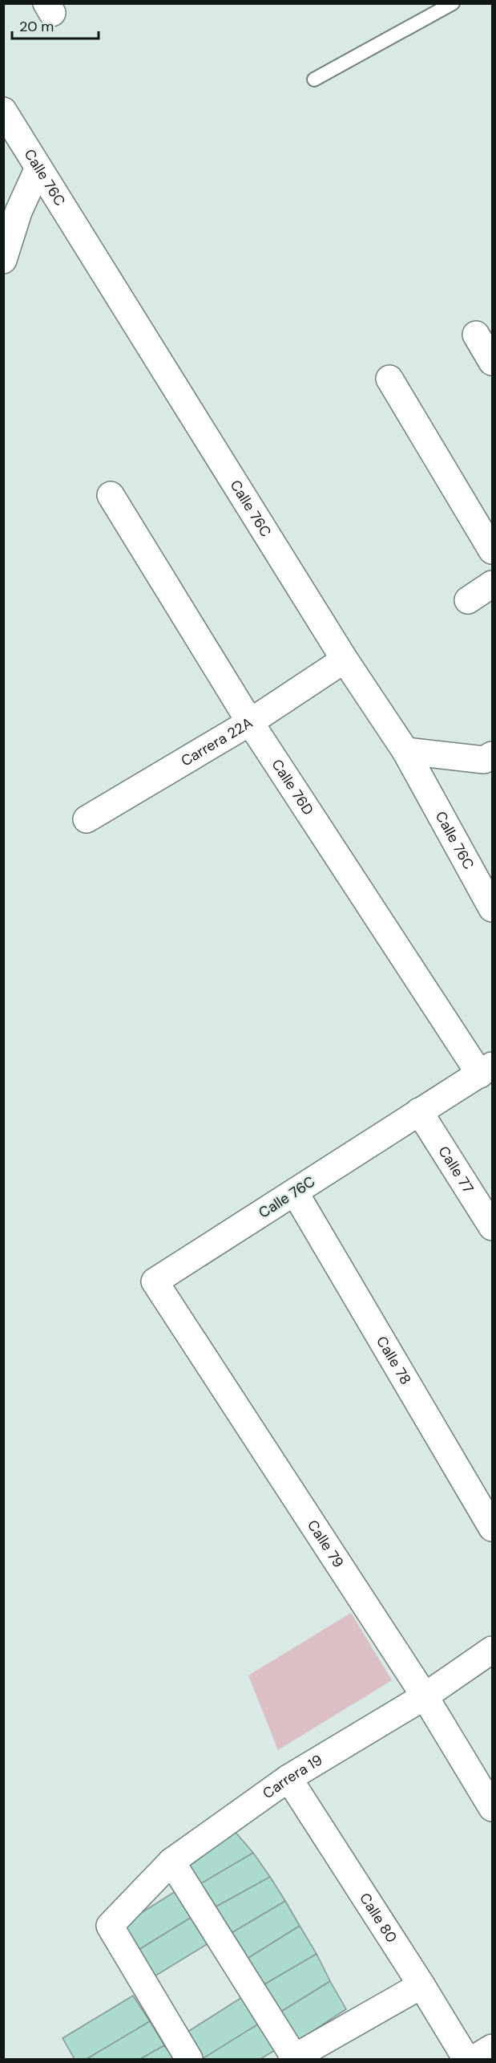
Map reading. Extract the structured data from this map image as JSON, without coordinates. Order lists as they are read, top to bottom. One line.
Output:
{"streets":{"street":["Calle 76C","Carrera 22A","Calle 76D","Calle 77","Calle 78","Calle 79","Carrera 19","Calle 80"]},"crossings":[["Calle 76C","Carrera 22A"],["Calle 76C","Calle 76D"],["Calle 76C","Calle 77"],["Calle 76C","Calle 78"],["Calle 76C","Calle 79"],["Carrera 22A","Calle 76D"],["Calle 79","Carrera 19"],["Carrera 19","Calle 80"]],"scale_bar":"20 m"}
